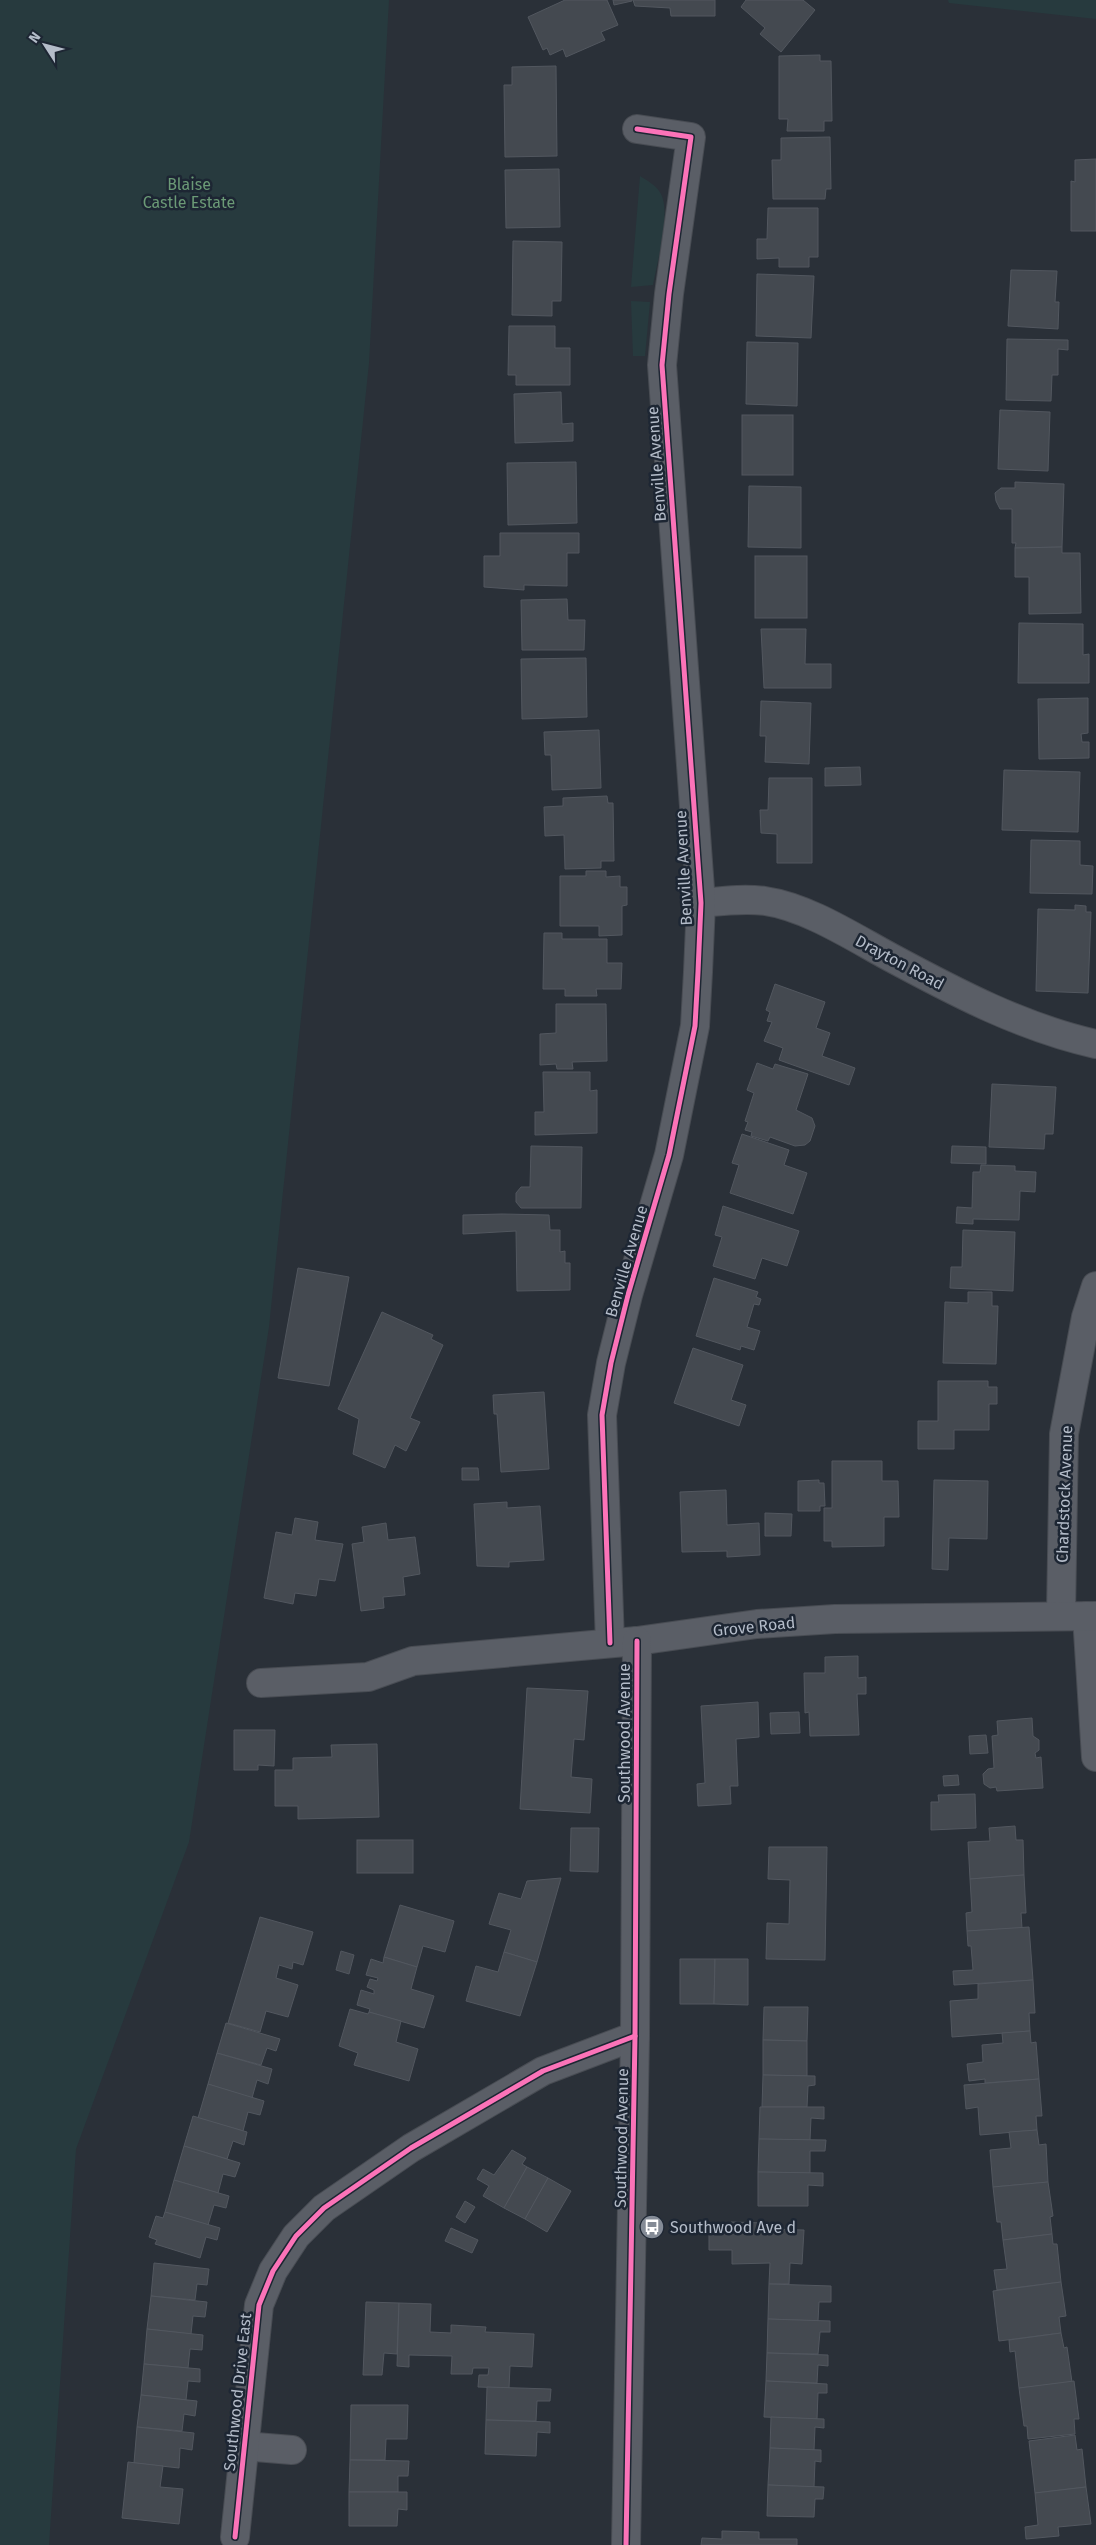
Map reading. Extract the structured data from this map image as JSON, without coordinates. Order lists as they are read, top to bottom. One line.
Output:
{"streets":{"street":["Benville Avenue","Drayton Road","Chardstock Avenue","Grove Road","Southwood Avenue","Southwood Drive East"]},"crossings":[["Benville Avenue","Drayton Road"],["Benville Avenue","Grove Road"],["Chardstock Avenue","Grove Road"],["Grove Road","Southwood Avenue"],["Southwood Avenue","Southwood Drive East"]],"parks":["Blaise Castle Estate"],"places":{"bus stop":["Southwood Ave d"]},"north":"top left"}
